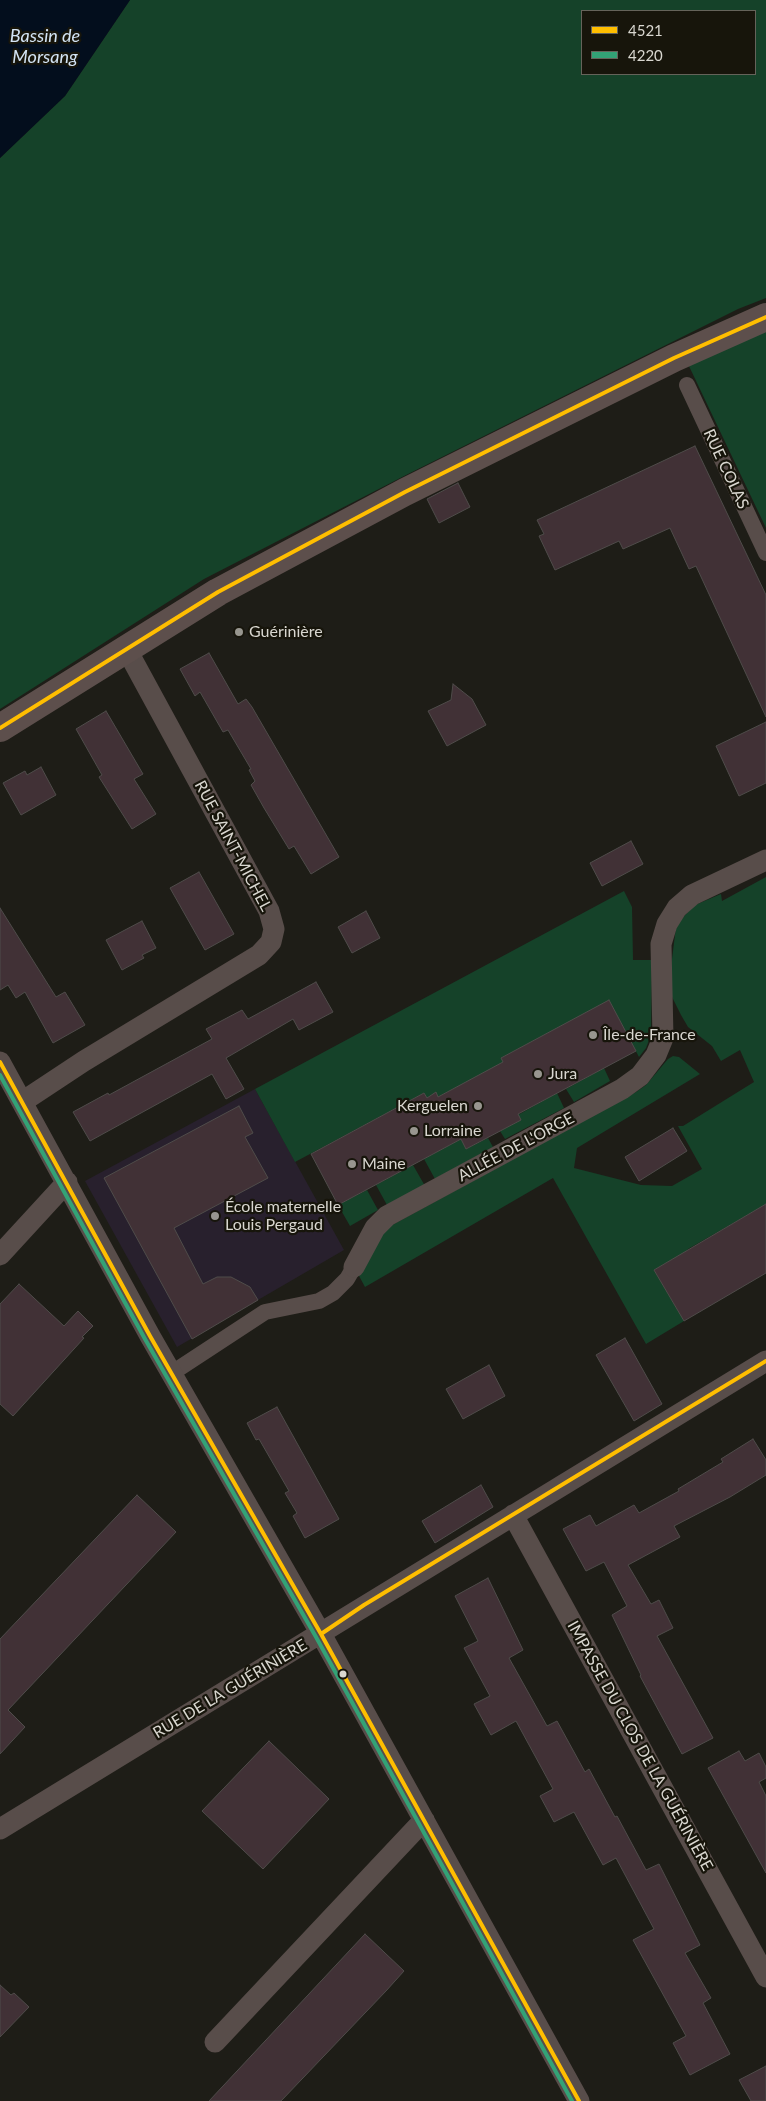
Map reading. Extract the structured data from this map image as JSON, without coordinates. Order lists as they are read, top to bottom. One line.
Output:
{"streets":{"street":["RUE COLAS","RUE SAINT-MICHEL","ALLÉE DE L'ORGE","RUE DE LA GUÉRINIÈRE","IMPASSE DU CLOS DE LA GUÉRINIÈRE"]},"crossings":[["RUE DE LA GUÉRINIÈRE","IMPASSE DU CLOS DE LA GUÉRINIÈRE"]],"water":["Bassin de Morsang"],"places":["Guérinière","Île-de-France","Jura","Kerguelen","Lorraine","Maine","École maternelle Louis Pergaud"],"lines":["transit line 4521","transit line 4220"],"legend":["4521","4220"]}
